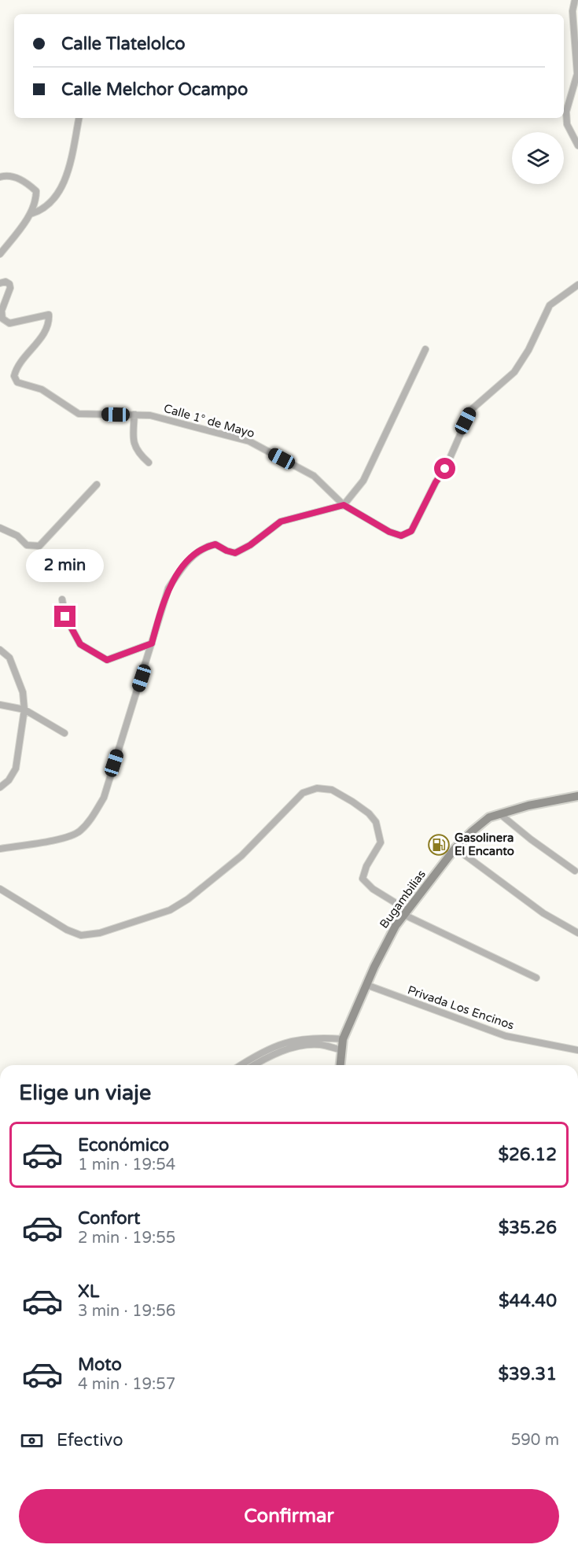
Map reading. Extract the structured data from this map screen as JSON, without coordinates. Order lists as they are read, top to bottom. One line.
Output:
{"streets":{"main road":["Bugambilias"],"street":["Calle 1° de Mayo","Privada Los Encinos"]},"crossings":[["Bugambilias","Privada Los Encinos"]],"places":{"fuel station":["Gasolinera El Encanto"]},"page":{"banner":["Calle Tlatelolco","Calle Melchor Ocampo"],"bubble":"2 min","heading":"Elige un viaje","list":[{"name":"Económico","note":"1 min · 19:54","value":"$26.12"},{"name":"Confort","note":"2 min · 19:55","value":"$35.26"},{"name":"XL","note":"3 min · 19:56","value":"$44.40"},{"name":"Moto","note":"4 min · 19:57","value":"$39.31"}],"pay":["Efectivo","590 m"],"buttons":"Confirmar"}}
